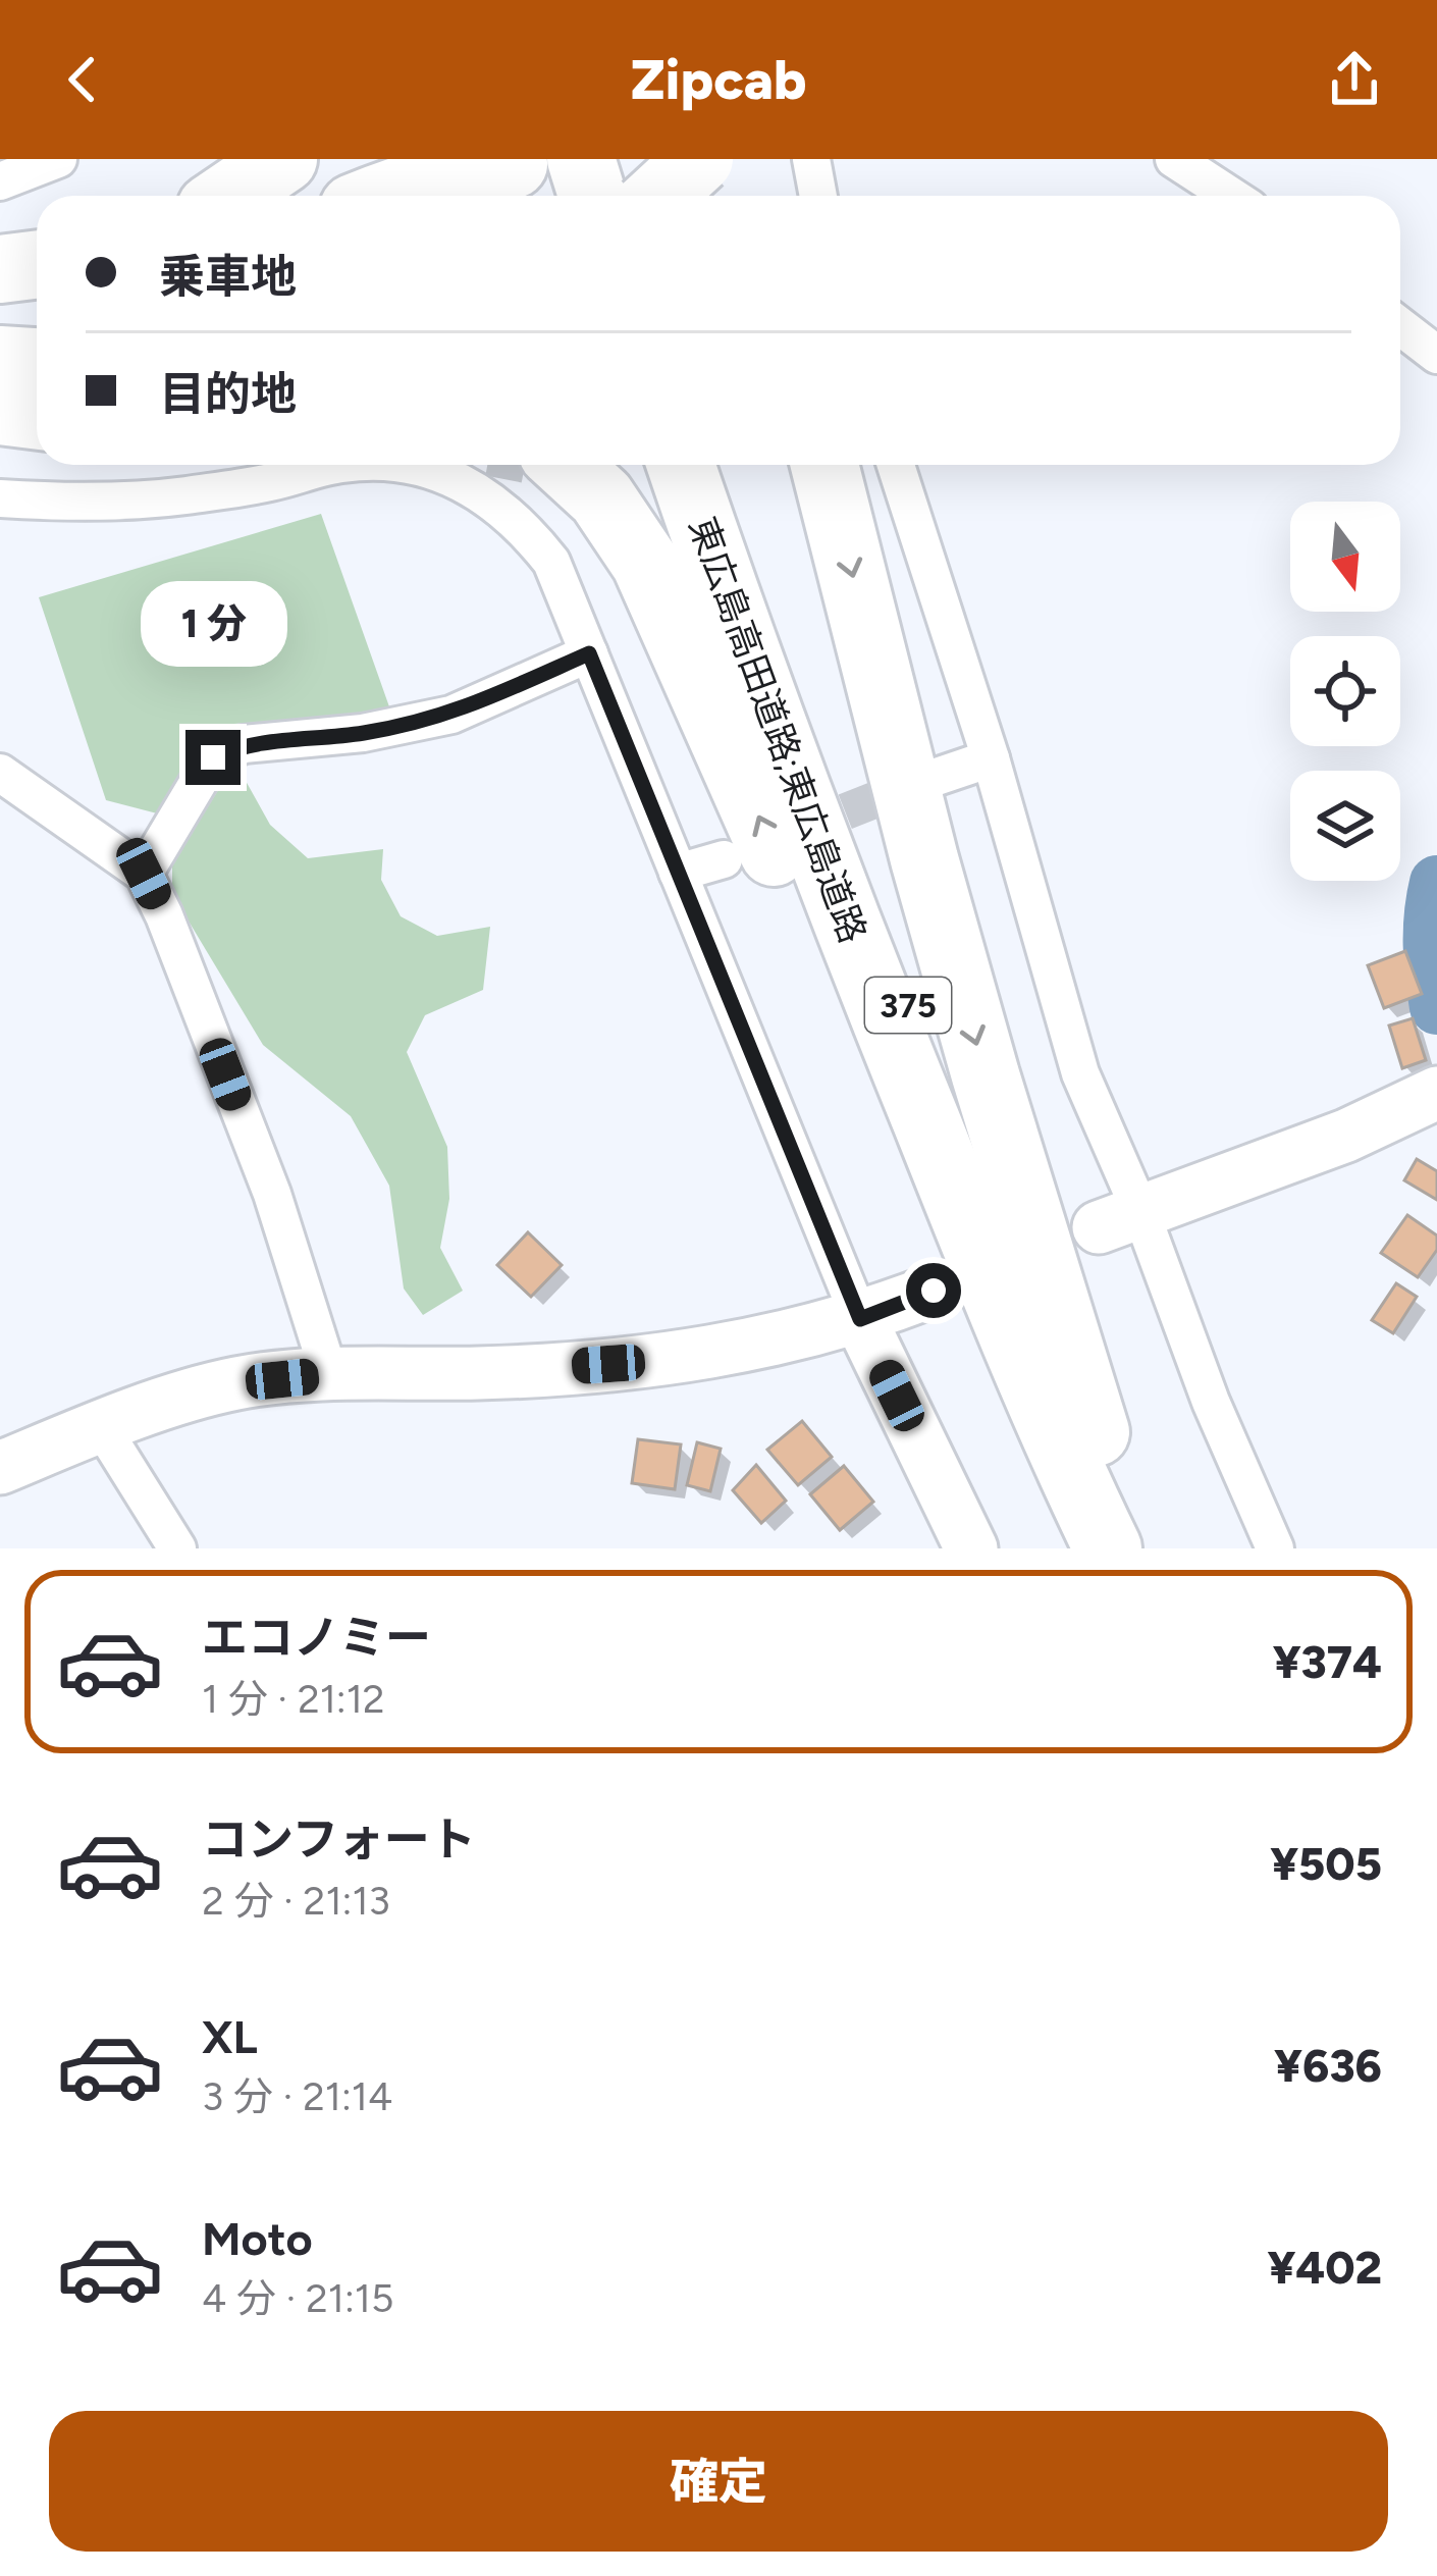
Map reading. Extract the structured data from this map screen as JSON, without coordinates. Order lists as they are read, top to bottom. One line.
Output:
{"streets":{"highway":["東広島高田道路;東広島道路","375"]},"north":"bottom","page":{"header":"Zipcab","banner":["乗車地","目的地"],"bubble":"1 分","list":[{"name":"エコノミー","note":"1 分 · 21:12","value":"¥374"},{"name":"コンフォート","note":"2 分 · 21:13","value":"¥505"},{"name":"XL","note":"3 分 · 21:14","value":"¥636"},{"name":"Moto","note":"4 分 · 21:15","value":"¥402"}],"buttons":"確定"}}
